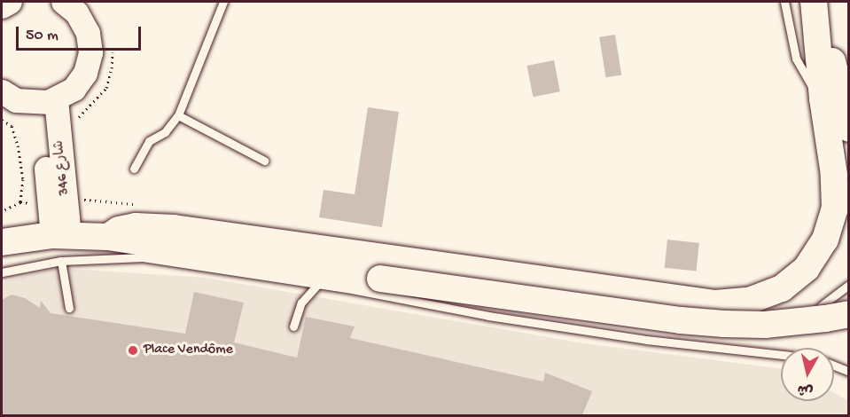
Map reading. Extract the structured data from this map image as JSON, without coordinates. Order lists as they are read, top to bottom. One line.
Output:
{"streets":{"street":["شارع 346"]},"places":["Place Vendôme"],"scale_bar":"50 m","north":"bottom"}
